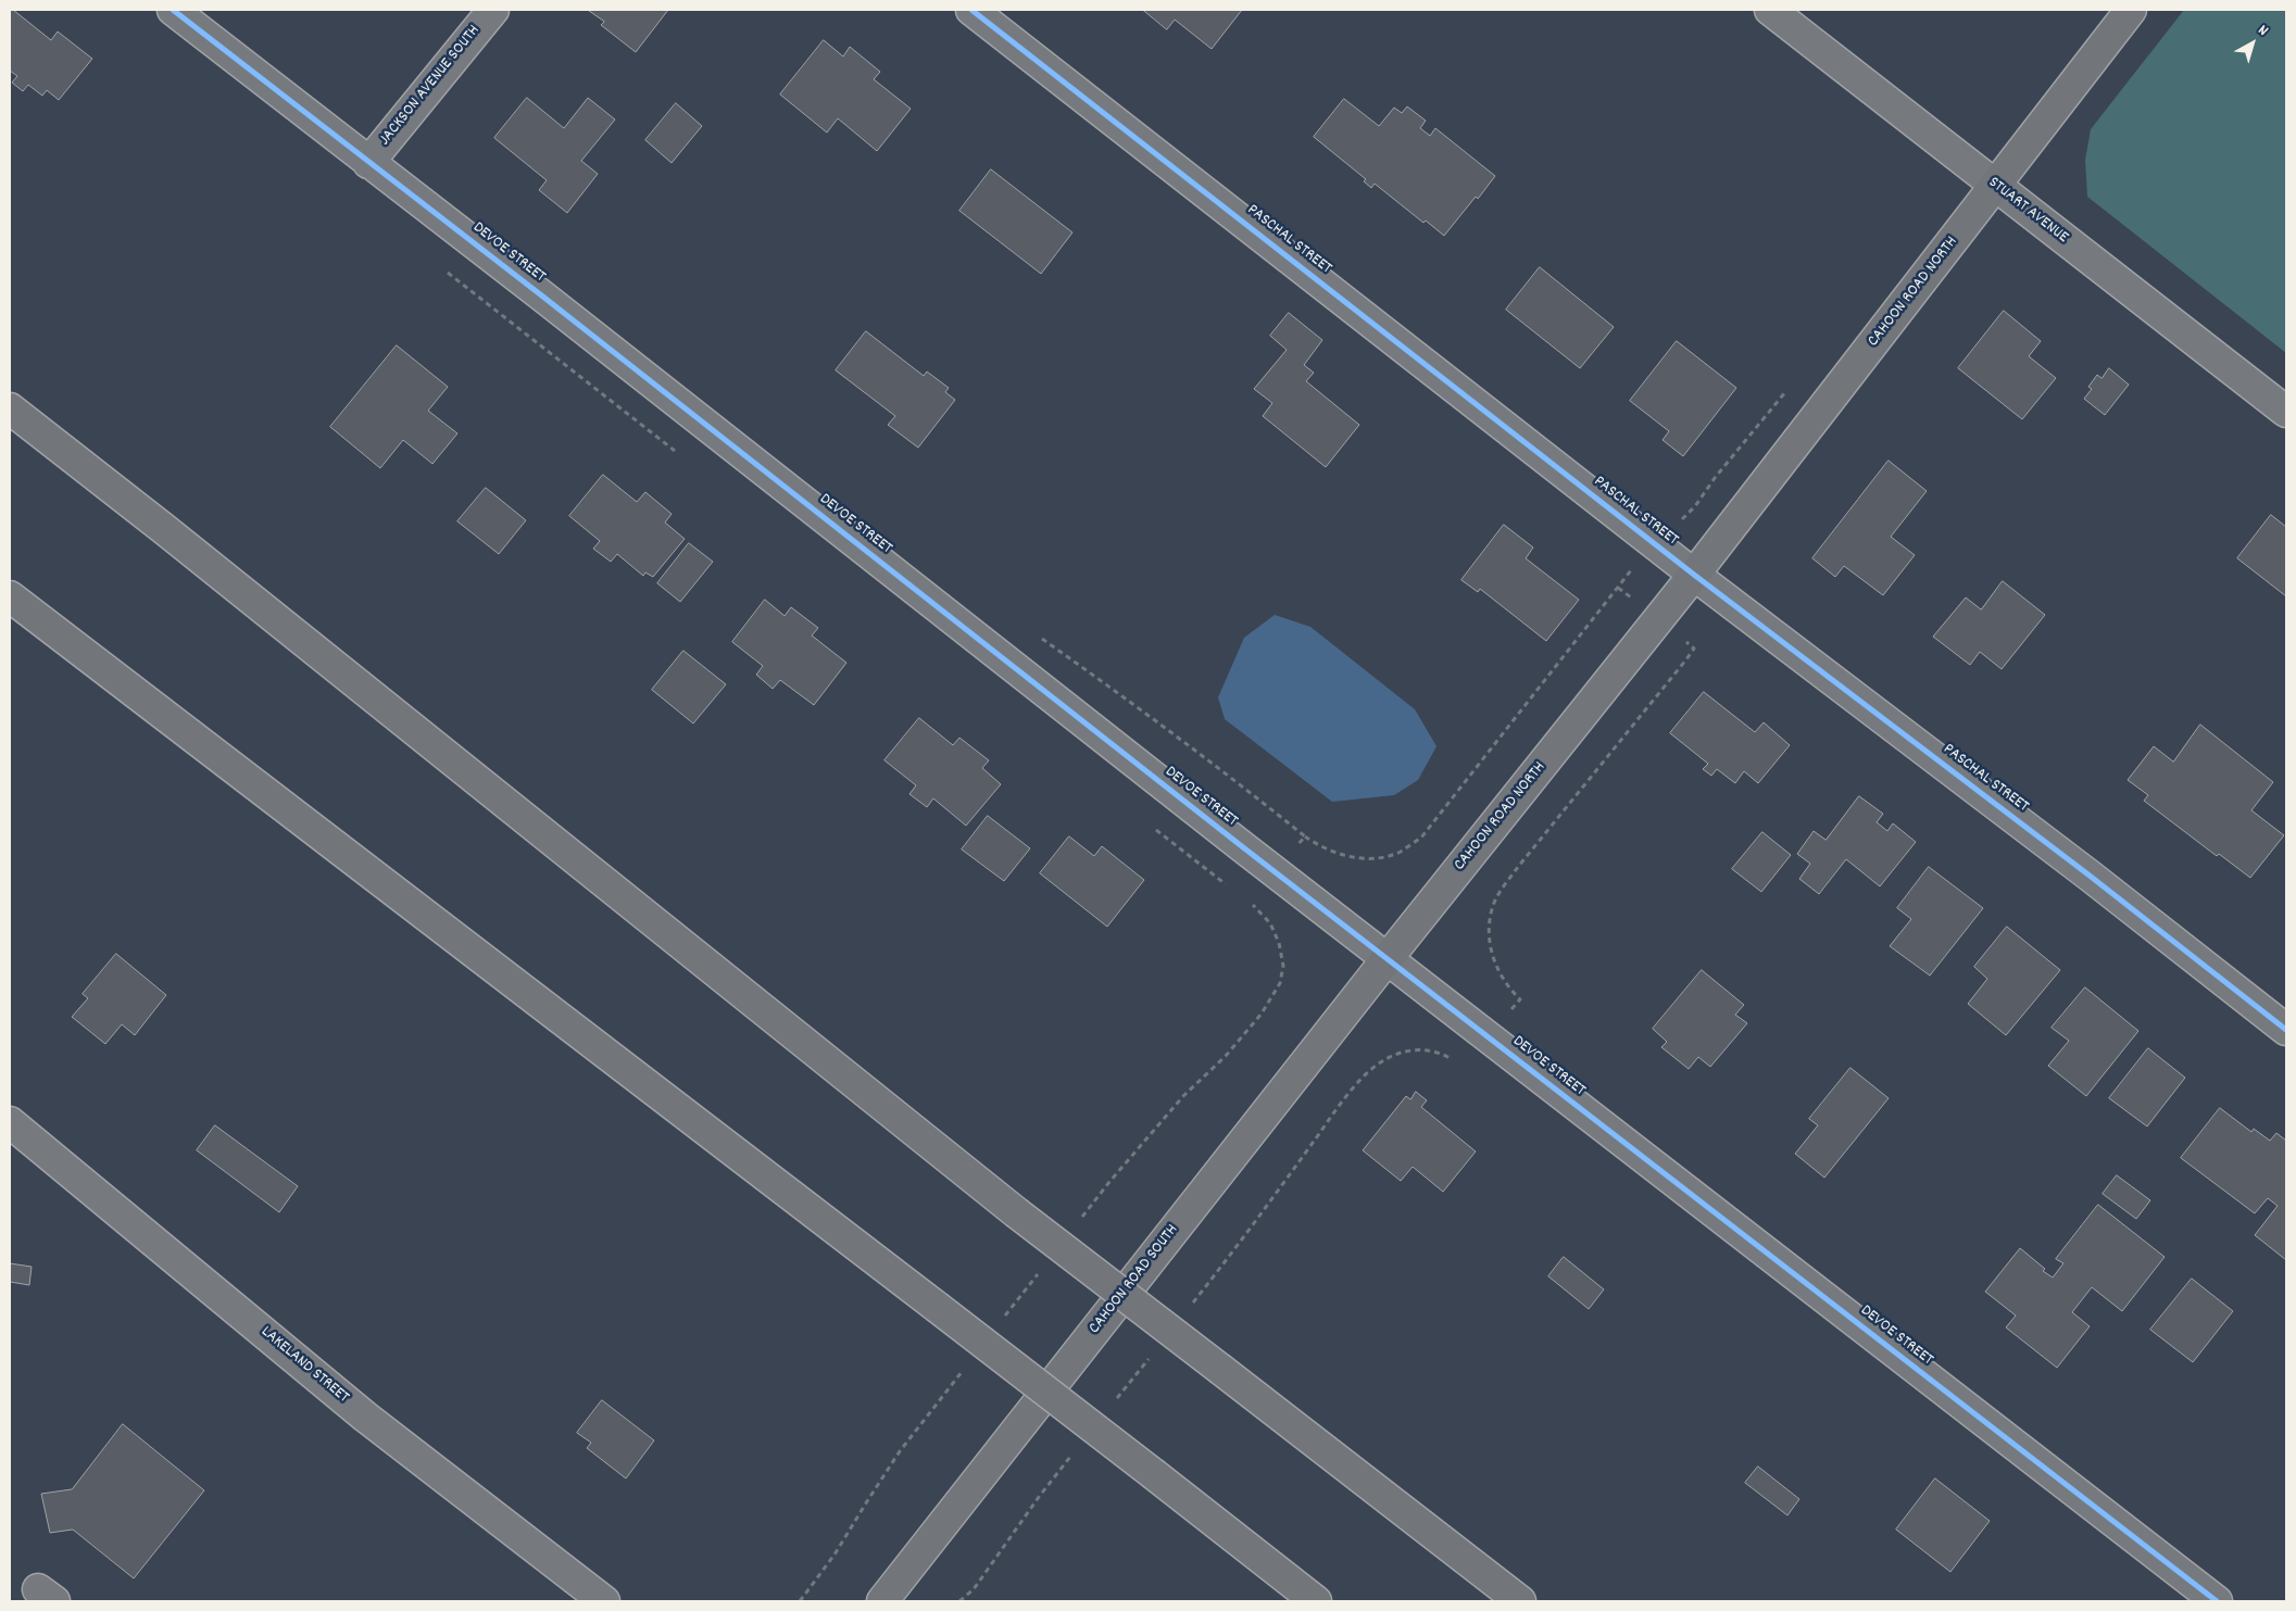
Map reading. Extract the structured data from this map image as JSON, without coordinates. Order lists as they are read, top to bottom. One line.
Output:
{"streets":{"main road":["CAHOON ROAD NORTH","CAHOON ROAD SOUTH"],"street":["JACKSON AVENUE SOUTH","STUART AVENUE","PASCHAL STREET","DEVOE STREET","LAKELAND STREET"]},"crossings":[["JACKSON AVENUE SOUTH","DEVOE STREET"],["STUART AVENUE","CAHOON ROAD NORTH"],["PASCHAL STREET","CAHOON ROAD NORTH"],["DEVOE STREET","CAHOON ROAD NORTH"],["DEVOE STREET","CAHOON ROAD SOUTH"],["CAHOON ROAD NORTH","CAHOON ROAD SOUTH"]],"north":"top right"}
